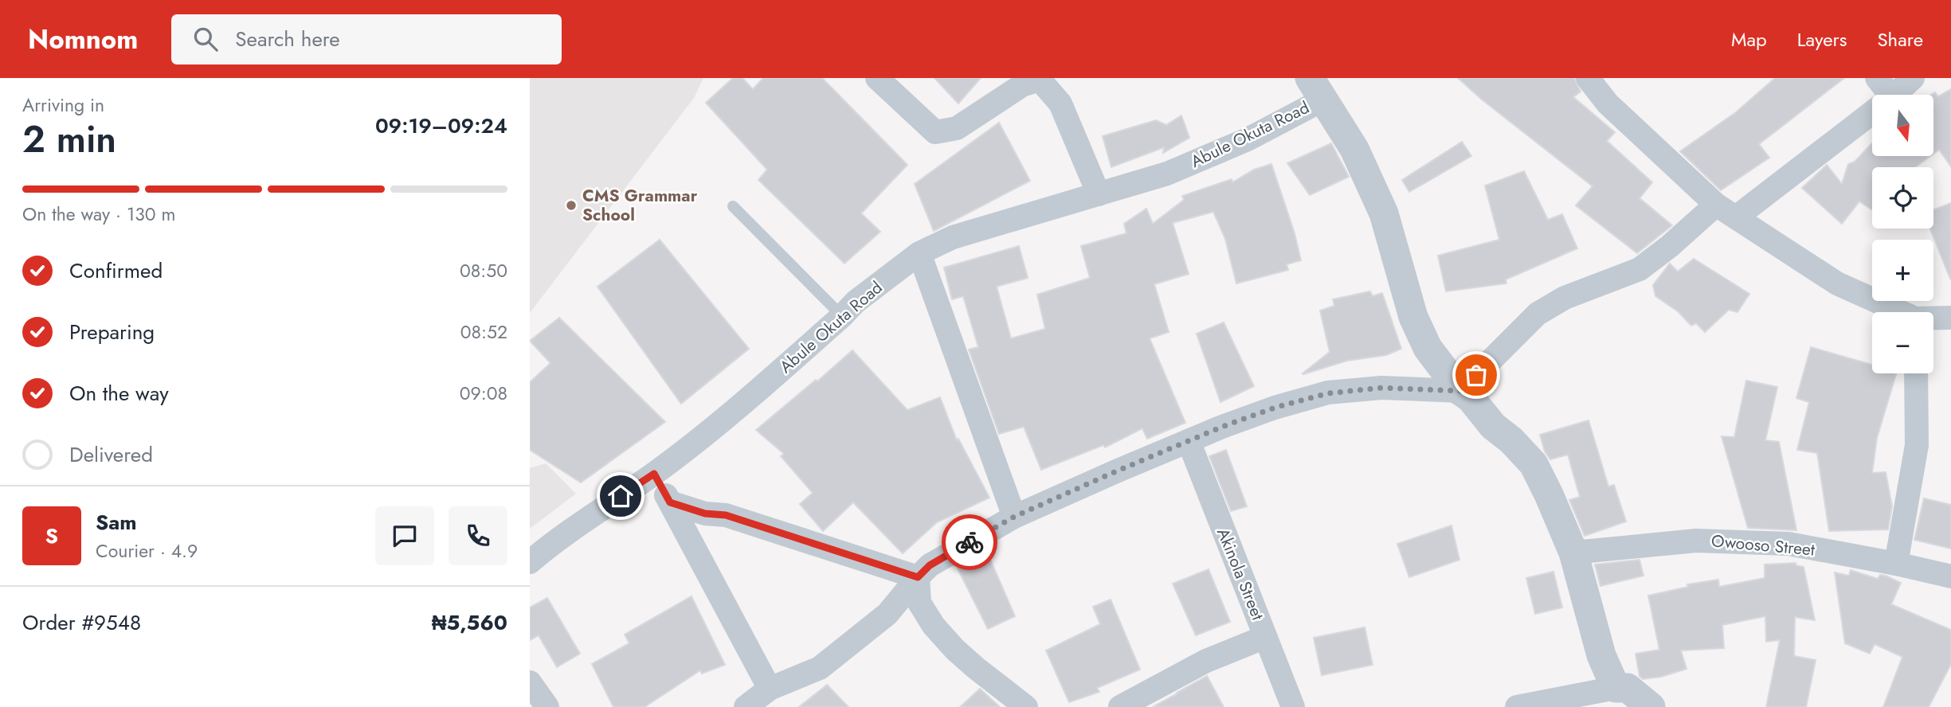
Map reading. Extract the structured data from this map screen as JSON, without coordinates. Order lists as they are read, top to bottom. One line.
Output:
{"streets":{"street":["Abule Okuta Road","Owooso Street","Akinola Street"]},"places":["CMS Grammar School"],"north":"bottom","page":{"header":"Nomnom","search":"Search here","nav":["Map","Layers","Share"],"heading":["2 min","Arriving in","09:19–09:24"],"panel":["Sam","Courier · 4.9","Order #9548","₦5,560"],"map_buttons":["+","−"],"bar":"On the way · 130 m","list":[["Confirmed","08:50"],["Preparing","08:52"],["On the way","09:08"],"Delivered"],"round":"S"}}
